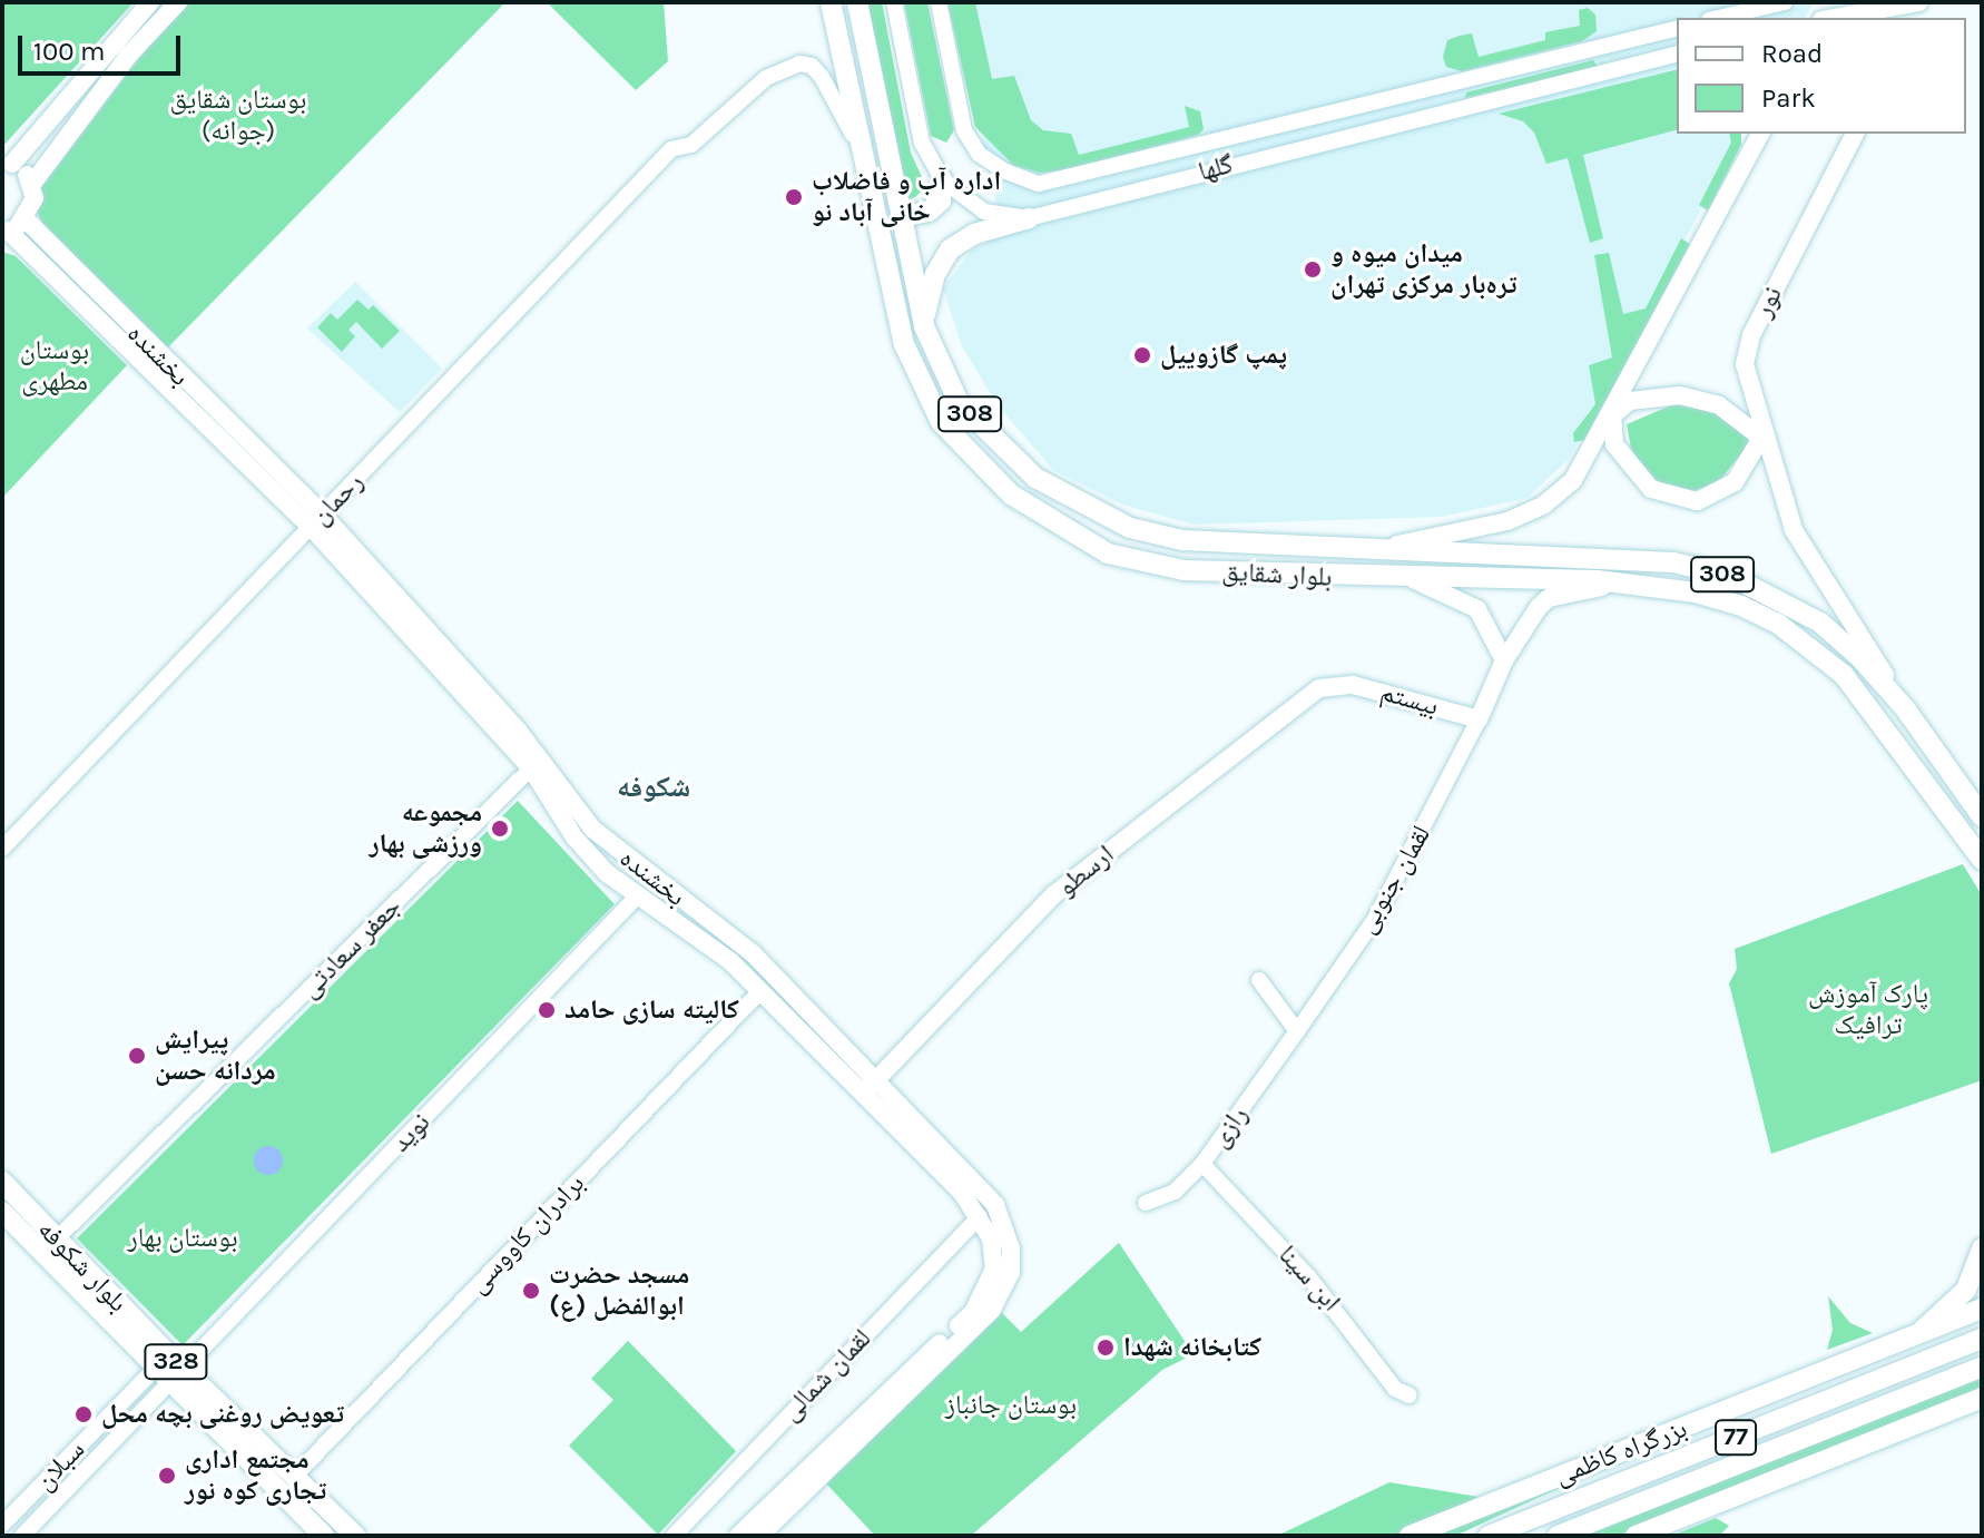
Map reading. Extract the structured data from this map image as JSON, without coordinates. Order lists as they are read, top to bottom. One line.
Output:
{"streets":{"main road":["نور","بخشنده","308","بلوار شقایق","بیستم","ارسطو","لقمان جنوبی","بلوار شکوفه","328","77","بزرگراه کاظمی"],"street":["گلها","رحمان","جعفر سعادتی","رازی","نوید","برادران کاووسی","ابن سینا","لقمان شمالی","سبلان"]},"crossings":[["نور","بلوار شقایق"],["بخشنده","رحمان"],["بخشنده","ارسطو"],["بخشنده","جعفر سعادتی"],["بخشنده","نوید"],["بخشنده","برادران کاووسی"],["بخشنده","لقمان شمالی"],["رحمان","بلوار شقایق"],["بلوار شقایق","لقمان جنوبی"],["بیستم","ارسطو"],["بیستم","لقمان جنوبی"],["لقمان جنوبی","رازی"],["جعفر سعادتی","بلوار شکوفه"],["رازی","ابن سینا"],["نوید","بلوار شکوفه"],["نوید","سبلان"],["برادران کاووسی","بلوار شکوفه"],["بلوار شکوفه","سبلان"]],"districts":["شکوفه"],"parks":["بوستان شقایق (جوانه)","بوستان مطهری","پارک آموزش ترافیک","بوستان بهار","بوستان جانباز"],"places":["اداره آب و فاضلاب خانی آباد نو","میدان میوه و تره‌بار مرکزی تهران","پمپ گازوییل","مجموعه ورزشی بهار","کالیته سازی حامد","پیرایش مردانه حسن","مسجد حضرت ابوالفضل (ع)","کتابخانه شهدا","تعویض روغنی بچه محل","مجتمع اداری تجاری کوه نور"],"legend":["Road","Park"],"scale_bar":"100 m"}
